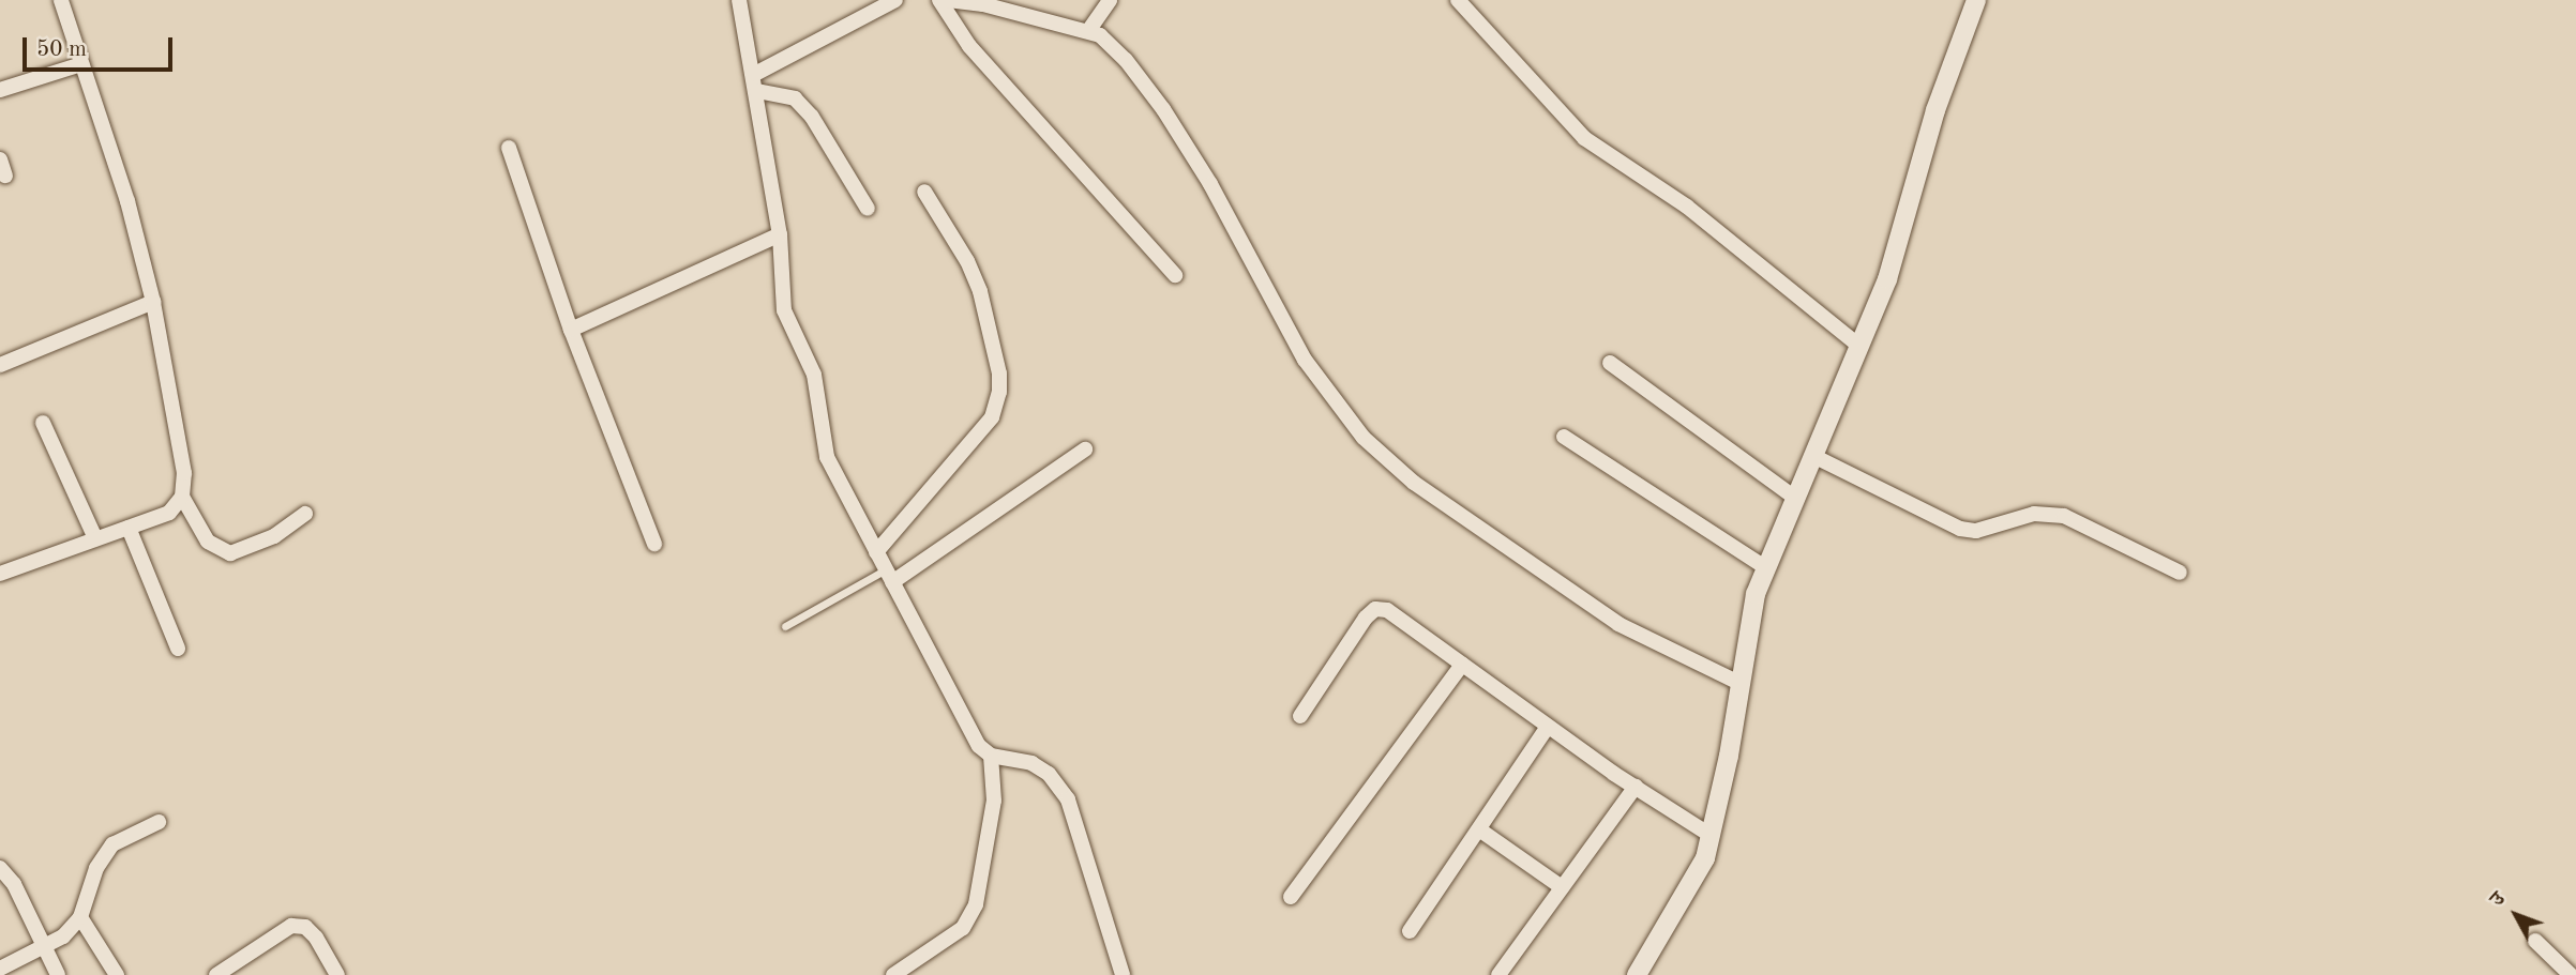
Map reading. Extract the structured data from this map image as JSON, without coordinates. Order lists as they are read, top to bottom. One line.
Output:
{"scale_bar":"50 m","north":"top left"}
